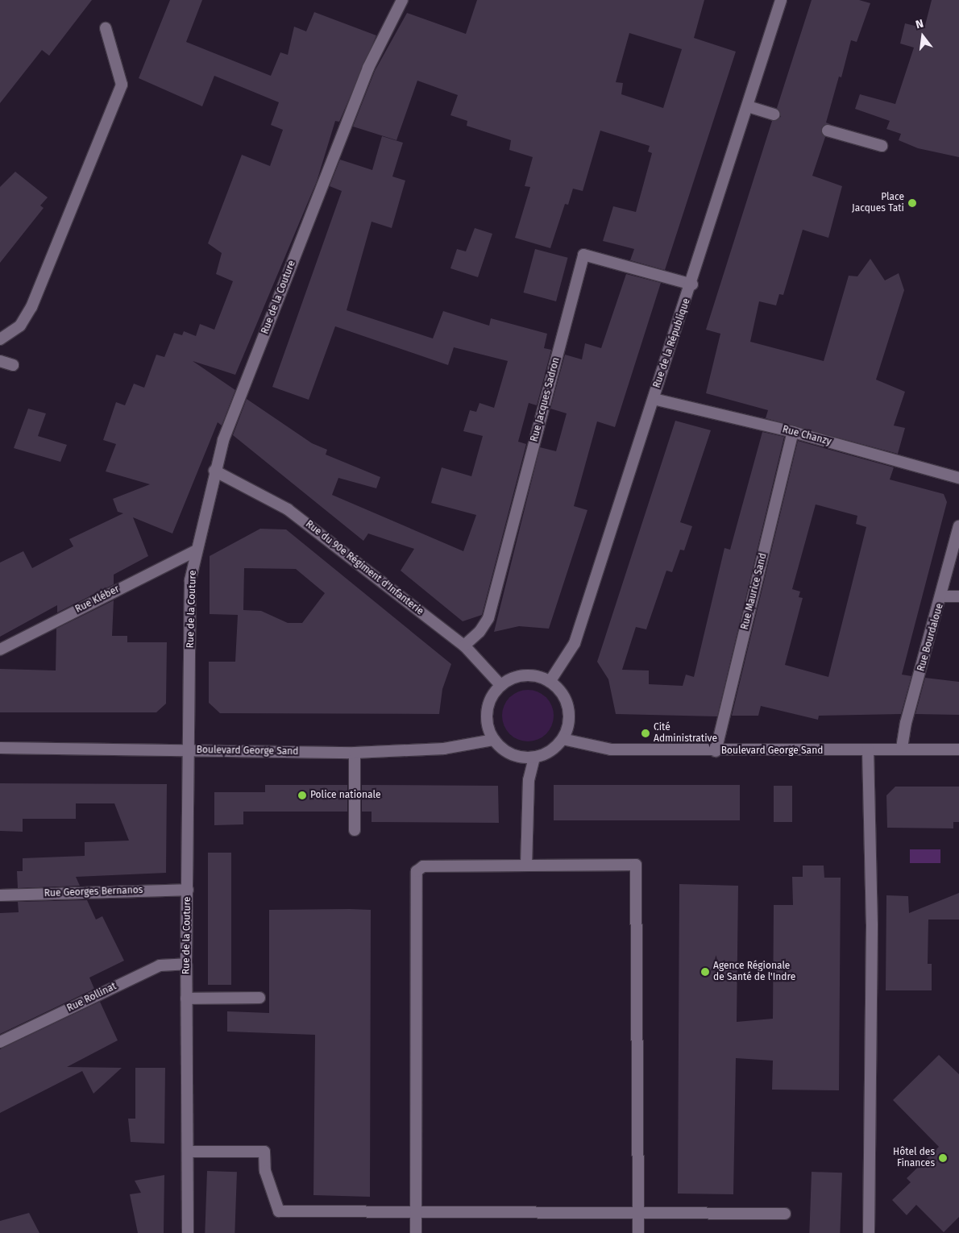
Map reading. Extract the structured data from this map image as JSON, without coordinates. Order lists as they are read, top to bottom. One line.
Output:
{"streets":{"street":["Rue de la Couture","Rue de la République","Rue Jacques Sadron","Rue Chanzy","Rue du 90e Régiment d'Infanterie","Rue Maurice Sand","Rue Kléber","Rue Bourdaloue","Boulevard George Sand","Rue Georges Bernanos","Rue Rollinat"]},"crossings":[["Rue de la Couture","Rue du 90e Régiment d'Infanterie"],["Rue de la Couture","Rue Kléber"],["Rue de la Couture","Boulevard George Sand"],["Rue de la Couture","Rue Georges Bernanos"],["Rue de la Couture","Rue Rollinat"],["Rue de la République","Rue Jacques Sadron"],["Rue de la République","Rue Chanzy"],["Rue de la République","Rue du 90e Régiment d'Infanterie"],["Rue de la République","Boulevard George Sand"],["Rue Jacques Sadron","Rue du 90e Régiment d'Infanterie"],["Rue Chanzy","Rue Maurice Sand"],["Rue du 90e Régiment d'Infanterie","Boulevard George Sand"],["Rue Maurice Sand","Boulevard George Sand"],["Rue Bourdaloue","Boulevard George Sand"]],"places":["Place Jacques Tati","Cité Administrative","Police nationale","Agence Régionale de Santé de l'Indre","Hôtel des Finances"],"north":"top"}
